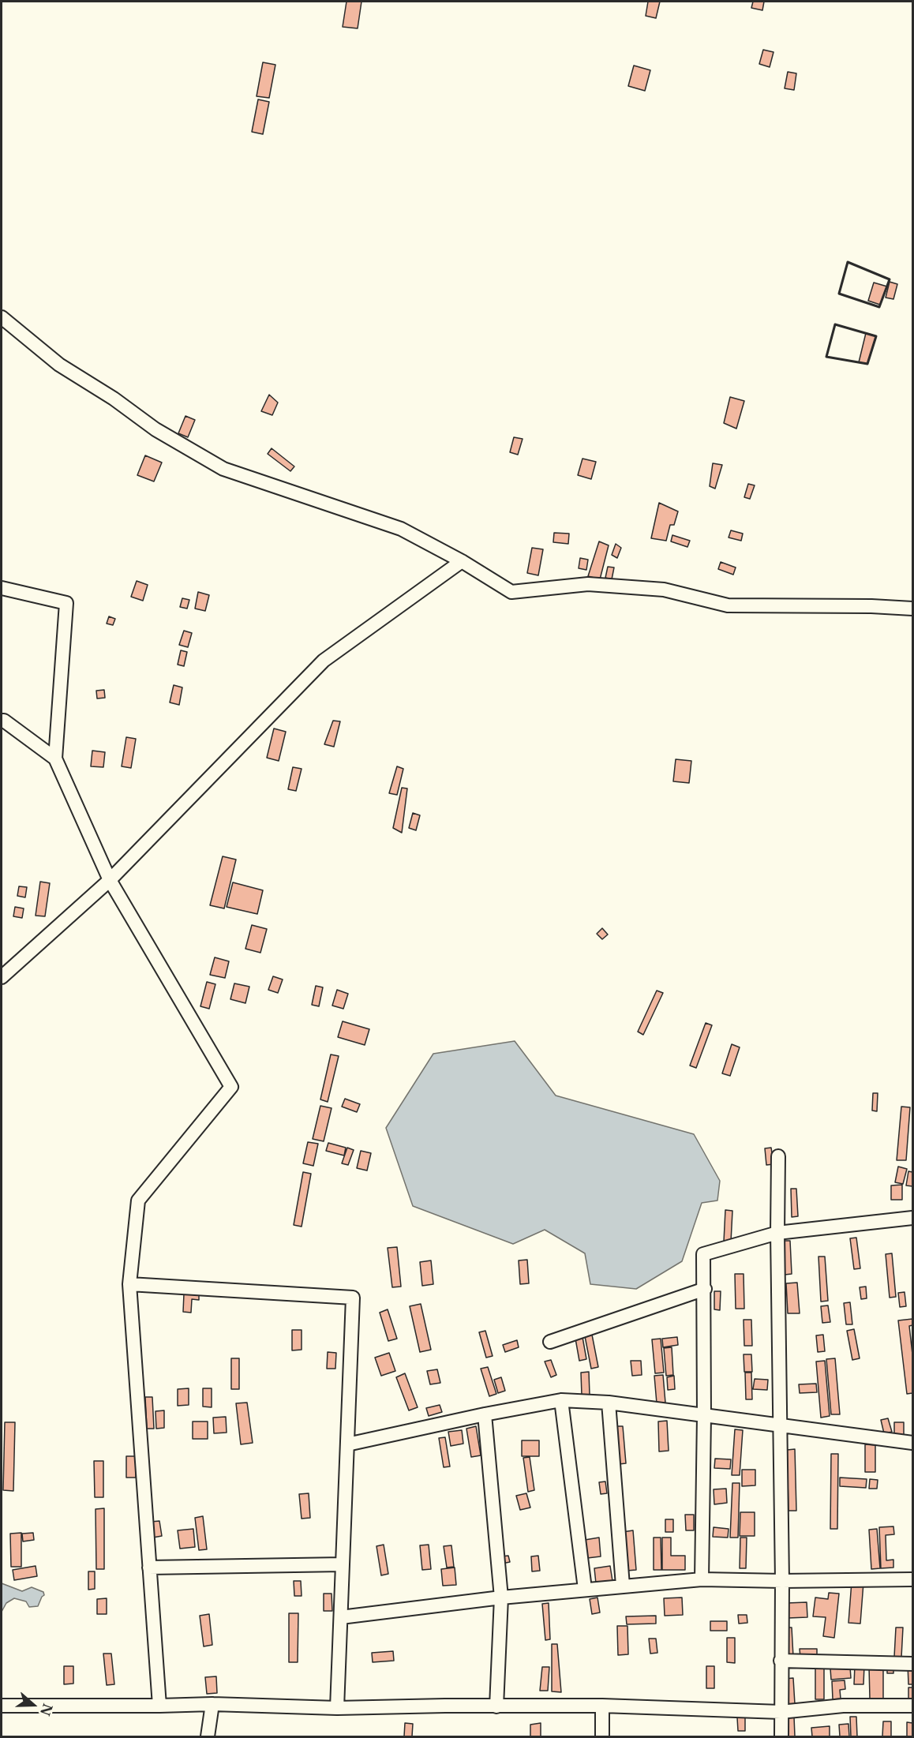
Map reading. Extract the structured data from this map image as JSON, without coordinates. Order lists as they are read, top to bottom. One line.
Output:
{"north":"right"}
